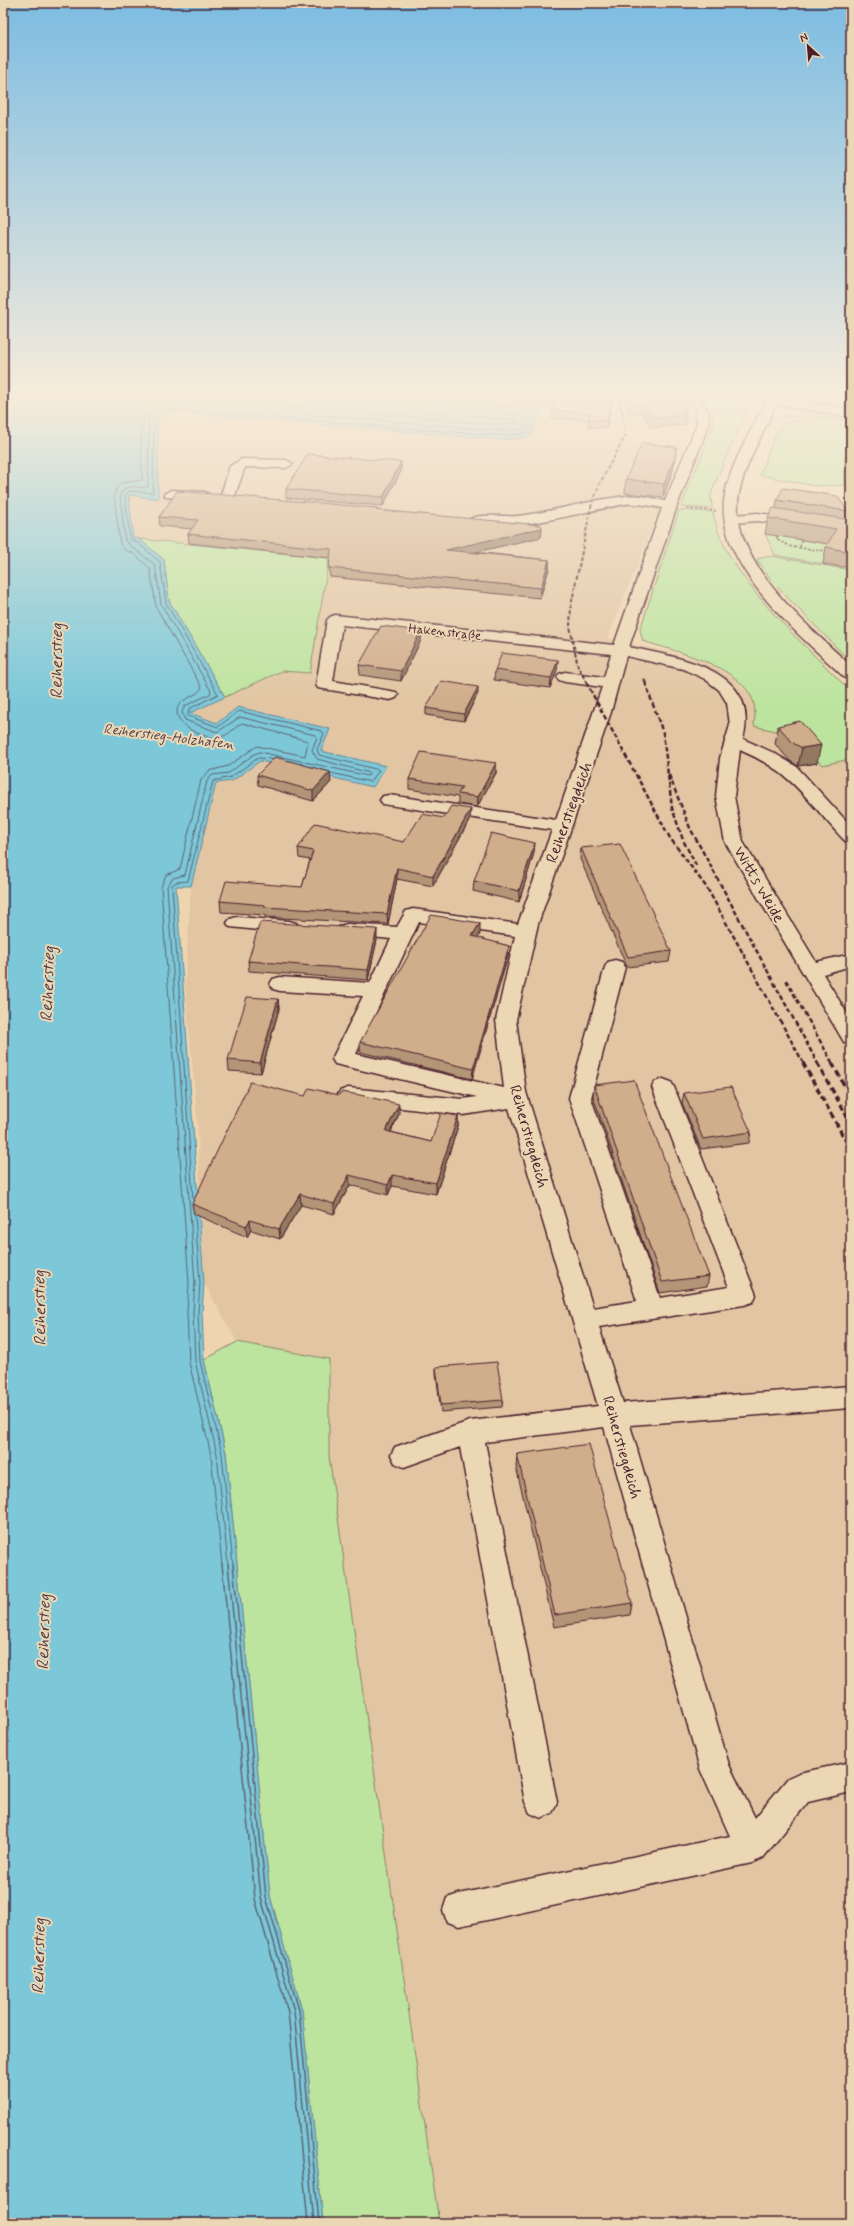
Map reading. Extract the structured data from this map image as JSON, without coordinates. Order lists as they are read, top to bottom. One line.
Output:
{"streets":{"street":["Hakenstraße","Reiherstiegdeich","Witts Weide"]},"crossings":[["Hakenstraße","Reiherstiegdeich"],["Hakenstraße","Witts Weide"],["Reiherstiegdeich","Witts Weide"]],"water":["Reiherstieg","Reiherstieg-Holzhafen"],"north":"top left"}
